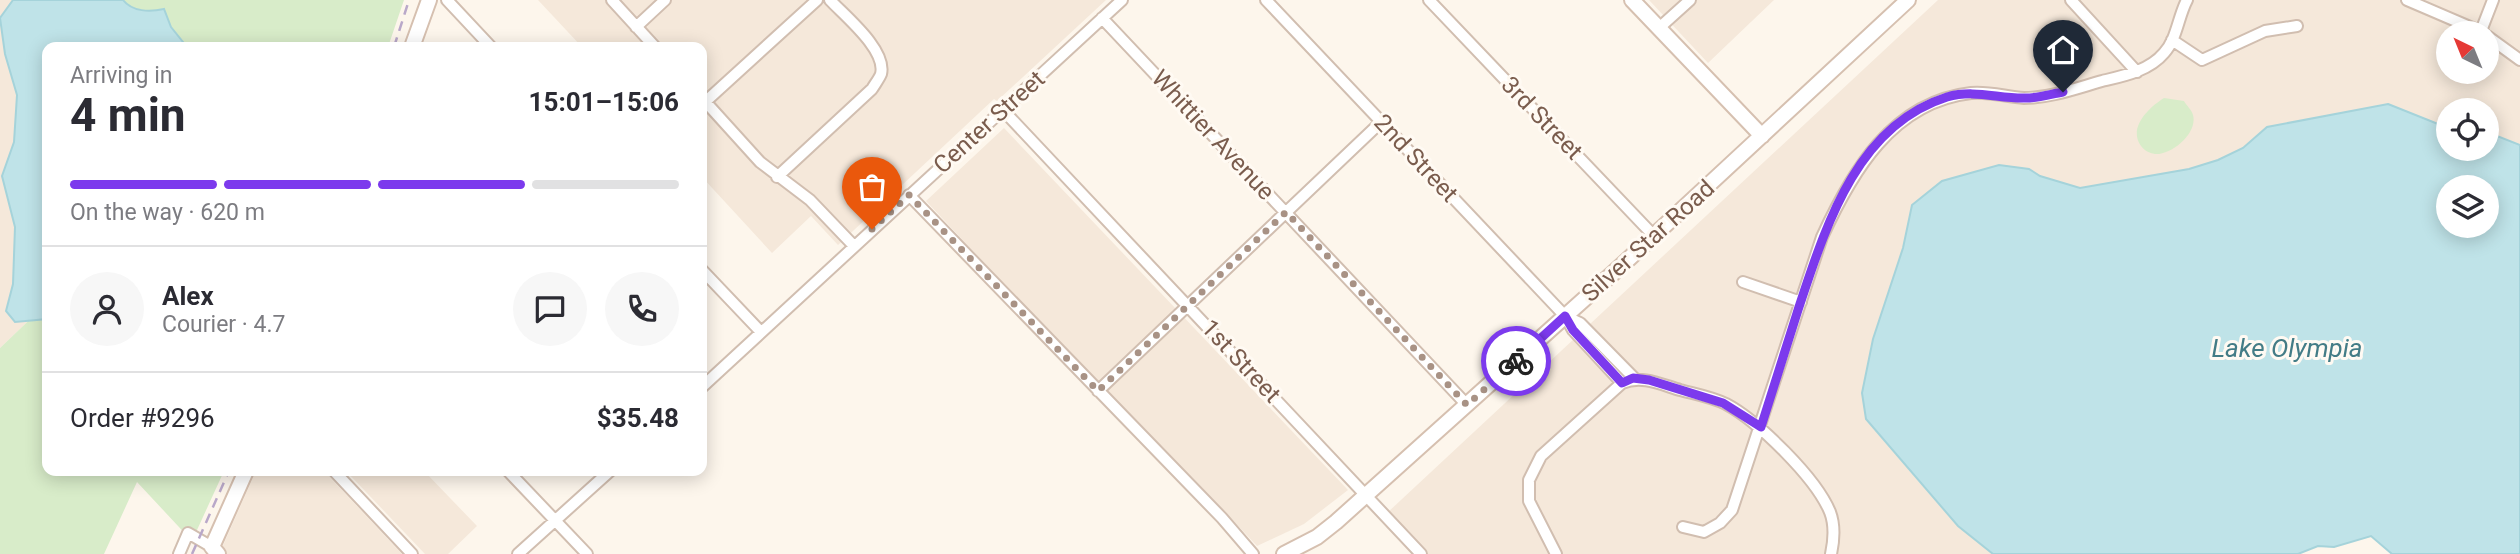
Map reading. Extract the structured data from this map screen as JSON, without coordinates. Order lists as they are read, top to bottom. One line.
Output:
{"streets":{"main road":["Silver Star Road"],"street":["3rd Street","Center Street","Whittier Avenue","2nd Street","1st Street"]},"crossings":[["3rd Street","Silver Star Road"],["Center Street","Whittier Avenue"],["Center Street","1st Street"],["Whittier Avenue","Silver Star Road"],["2nd Street","Silver Star Road"],["Silver Star Road","1st Street"]],"water":["Lake Olympia"],"north":"top left","page":{"heading":["4 min","Arriving in","15:01–15:06"],"panel":["Alex","Courier · 4.7","Order #9296","$35.48"],"bar":"On the way · 620 m"}}
